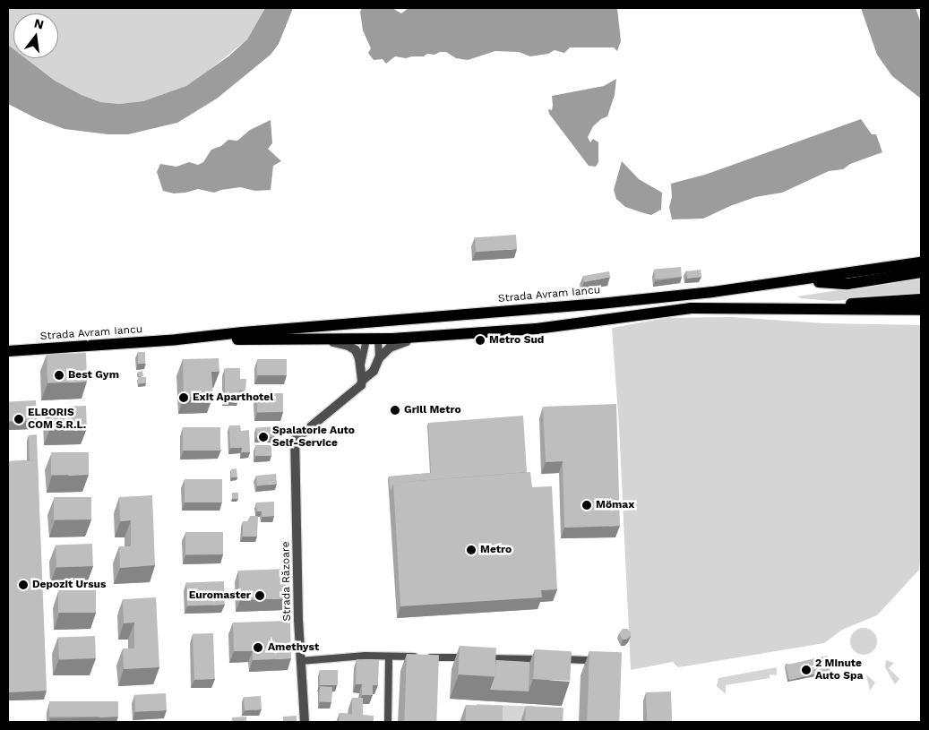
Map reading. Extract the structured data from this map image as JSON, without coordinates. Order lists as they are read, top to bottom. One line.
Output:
{"streets":{"main road":["Strada Avram Iancu"],"street":["Strada Răzoare"]},"places":["Metro Sud","Best Gym","Exit Aparthotel","Grill Metro","ELBORIS COM S.R.L.","Spalatorie Auto Self-Service","Mömax","Metro","Depozit Ursus","Euromaster","Amethyst","2 Minute Auto Spa"],"north":"top"}
